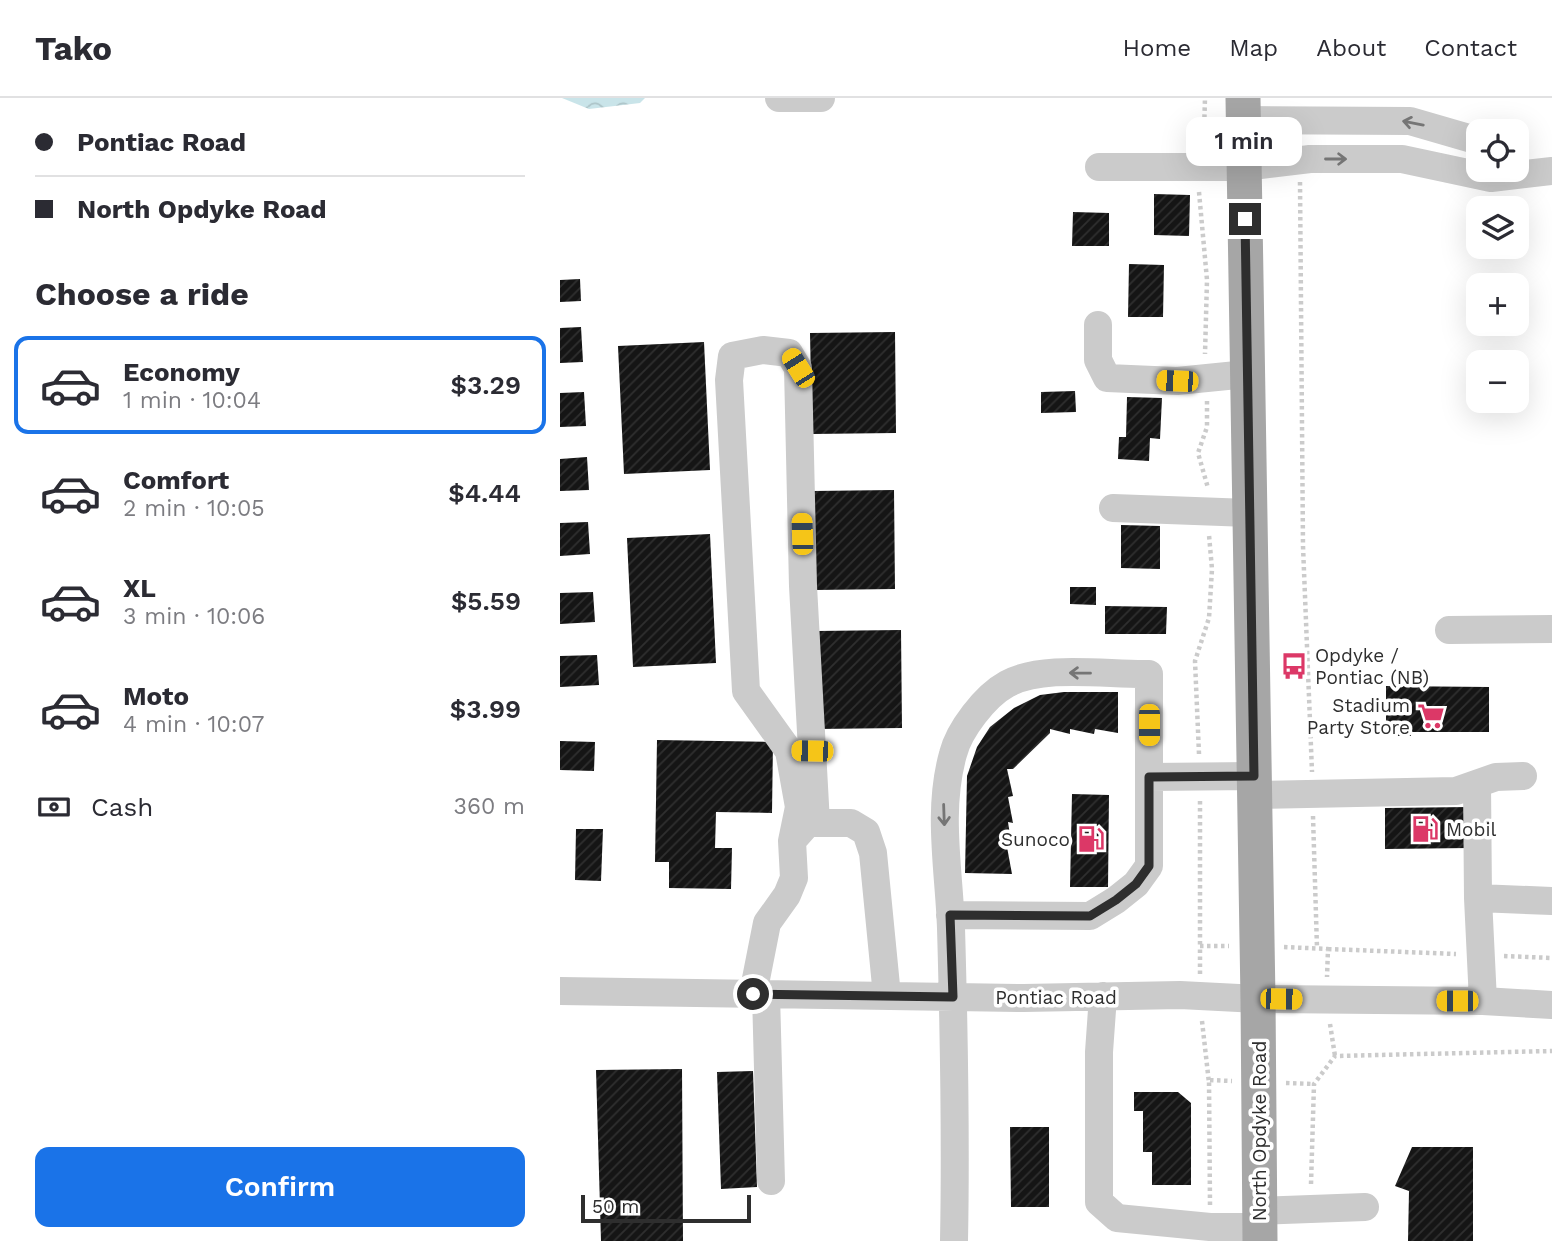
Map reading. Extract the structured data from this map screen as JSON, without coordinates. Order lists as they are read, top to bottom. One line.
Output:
{"streets":{"main road":["North Opdyke Road"],"street":["Pontiac Road"]},"crossings":[["Pontiac Road","North Opdyke Road"]],"places":{"bus stop":["Opdyke / Pontiac (NB)"],"supermarket":["Stadium Party Store"],"fuel station":["Mobil","Sunoco"]},"scale_bar":"50 m","page":{"header":"Tako","nav":["Home","Map","About","Contact"],"banner":["Pontiac Road","North Opdyke Road"],"bubble":"1 min","map_buttons":["+","−"],"heading":"Choose a ride","list":[{"name":"Economy","note":"1 min · 10:04","value":"$3.29"},{"name":"Comfort","note":"2 min · 10:05","value":"$4.44"},{"name":"XL","note":"3 min · 10:06","value":"$5.59"},{"name":"Moto","note":"4 min · 10:07","value":"$3.99"}],"pay":["Cash","360 m"],"buttons":"Confirm","scale":"50 m"}}
